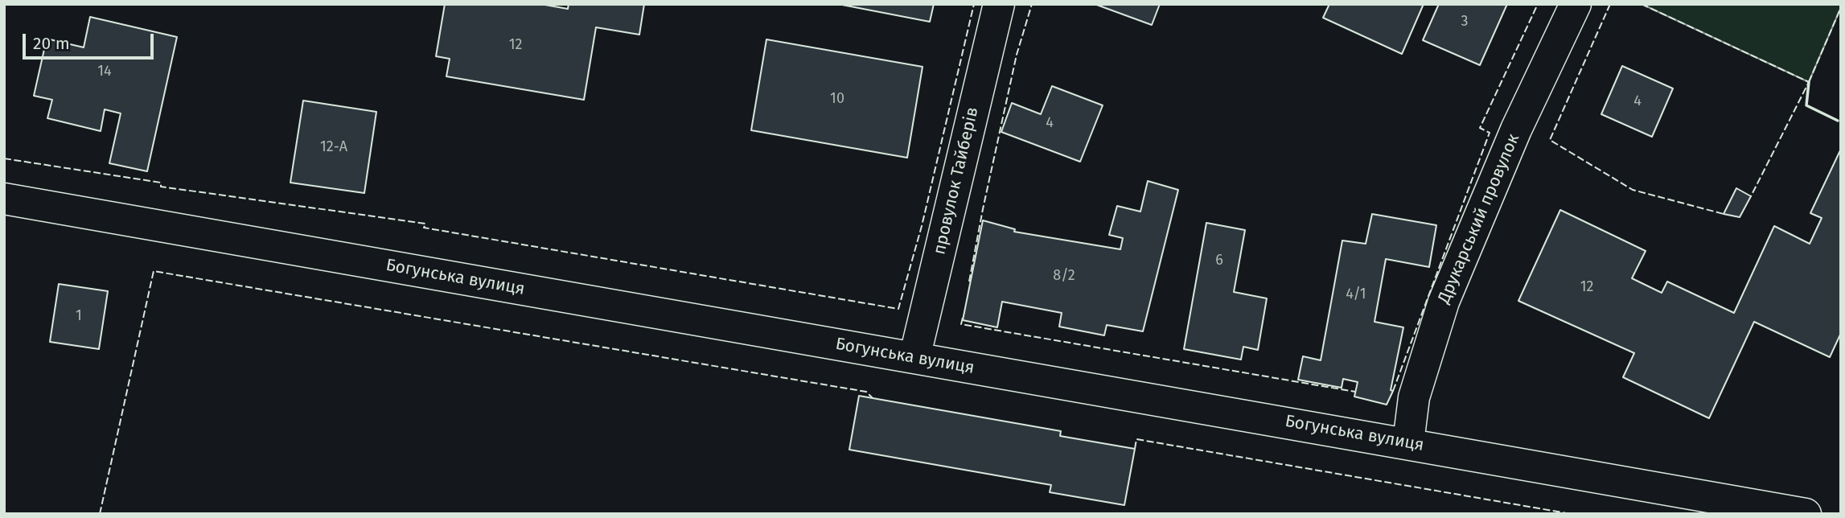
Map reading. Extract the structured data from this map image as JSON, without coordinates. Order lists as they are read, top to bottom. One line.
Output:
{"streets":{"street":["провулок Тайберів","Друкарський провулок","Богунська вулиця"]},"crossings":[["провулок Тайберів","Богунська вулиця"],["Друкарський провулок","Богунська вулиця"]],"house_numbers":["3","12","14","10","4","4","12-А","6","8/2","12","4/1","1"],"scale_bar":"20 m"}
